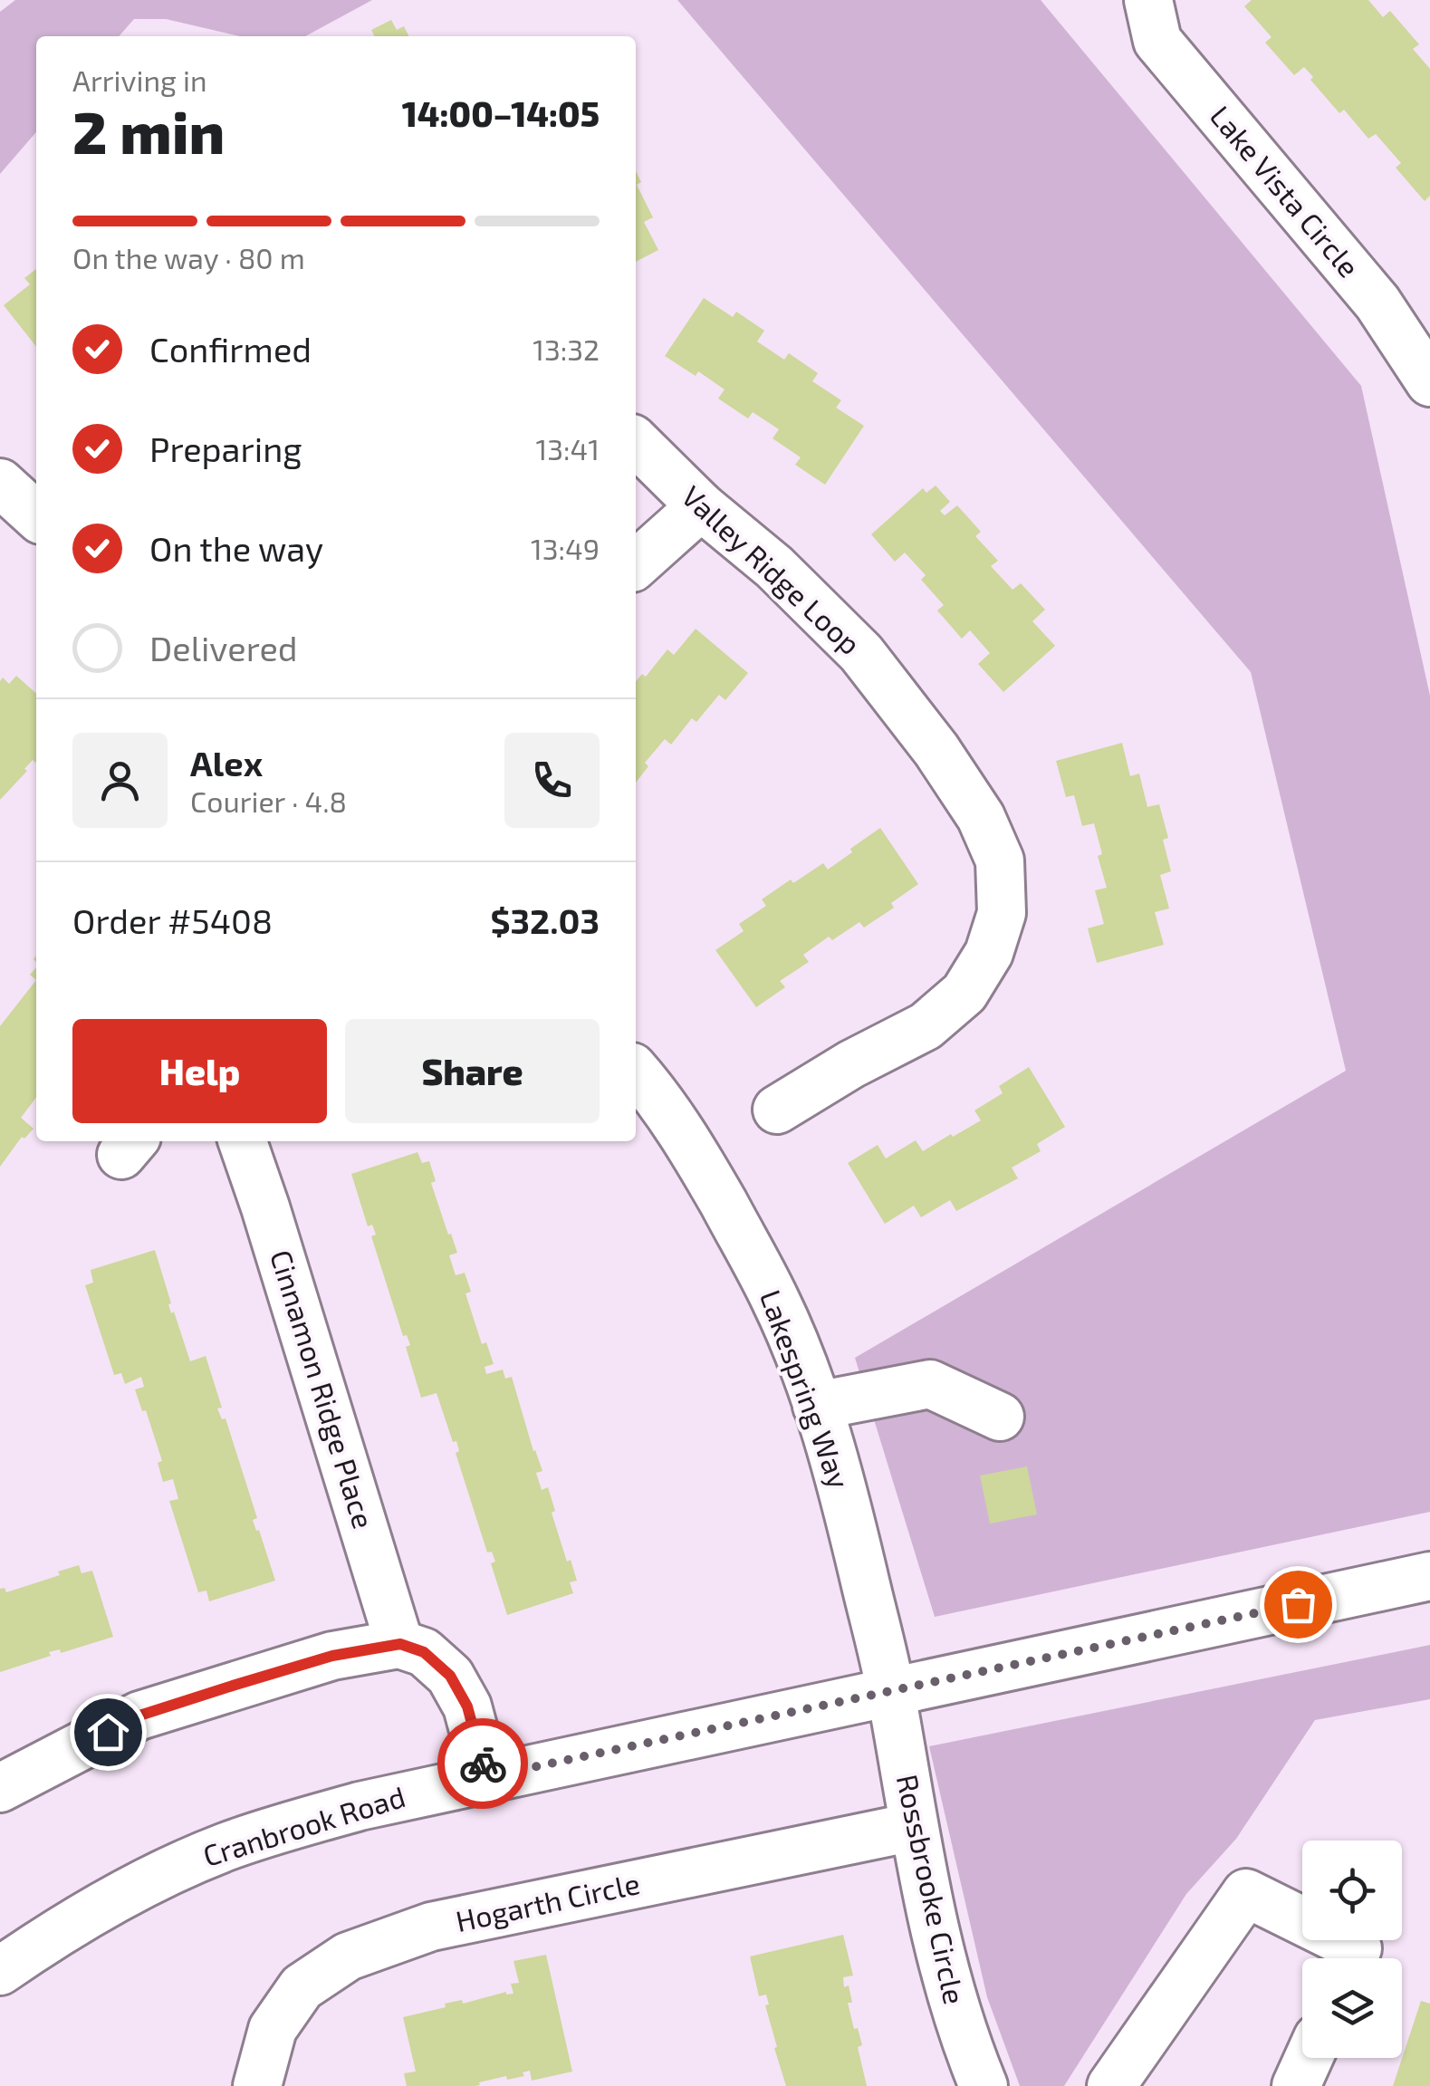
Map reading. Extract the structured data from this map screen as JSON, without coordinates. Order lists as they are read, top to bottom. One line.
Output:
{"streets":{"street":["Lake Vista Circle","Valley Ridge Loop","Cinnamon Ridge Place","Lakespring Way","Cranbrook Road","Rossbrooke Circle","Hogarth Circle"]},"crossings":[["Lakespring Way","Cranbrook Road"],["Lakespring Way","Rossbrooke Circle"],["Cranbrook Road","Rossbrooke Circle"],["Rossbrooke Circle","Hogarth Circle"]],"page":{"heading":["2 min","Arriving in","14:00–14:05"],"panel":["Alex","Courier · 4.8","Order #5408","$32.03"],"bar":"On the way · 80 m","list":[["Confirmed","13:32"],["Preparing","13:41"],["On the way","13:49"],"Delivered"],"buttons":["Help","Share"]}}
